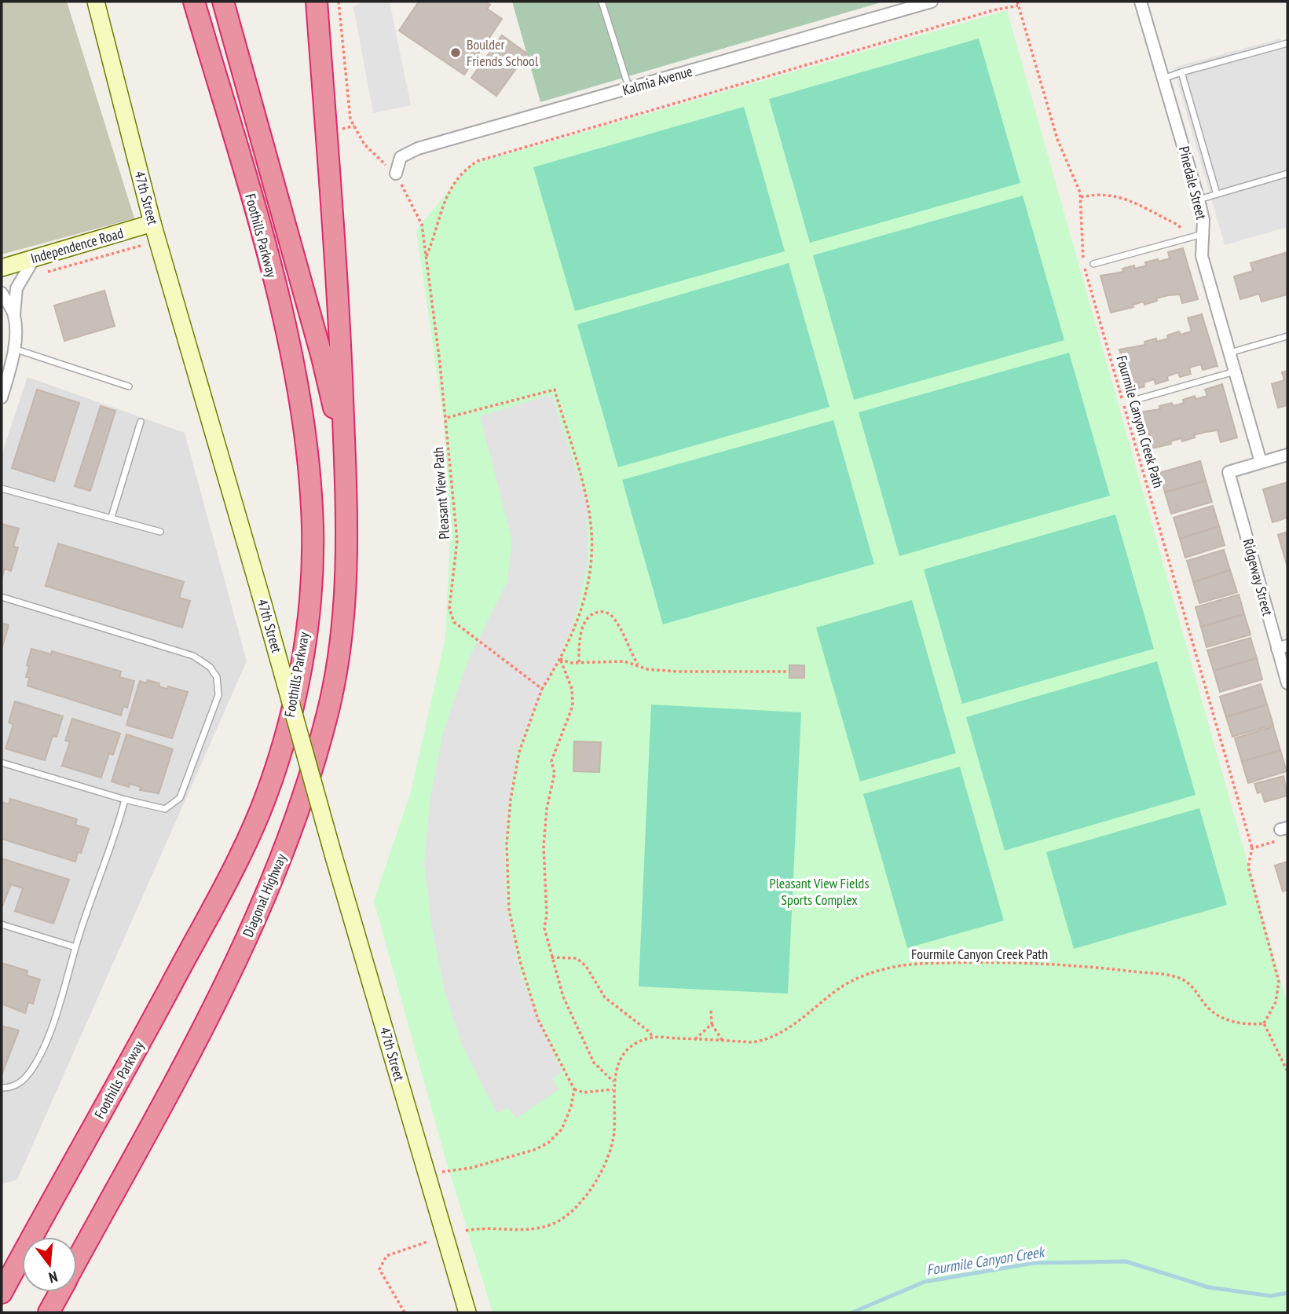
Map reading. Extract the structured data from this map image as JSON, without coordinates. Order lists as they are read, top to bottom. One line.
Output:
{"streets":{"highway":["Foothills Parkway","Diagonal Highway"],"street":["Kalmia Avenue","Pinedale Street","47th Street","Independence Road","Ridgeway Street"],"path":["Fourmile Canyon Creek Path","Pleasant View Path"]},"crossings":[["Kalmia Avenue","Pleasant View Path"],["Pinedale Street","Ridgeway Street"],["47th Street","Independence Road"],["Foothills Parkway","Diagonal Highway"]],"water":["Fourmile Canyon Creek"],"parks":["Pleasant View Fields Sports Complex"],"places":["Boulder Friends School"],"north":"bottom"}
